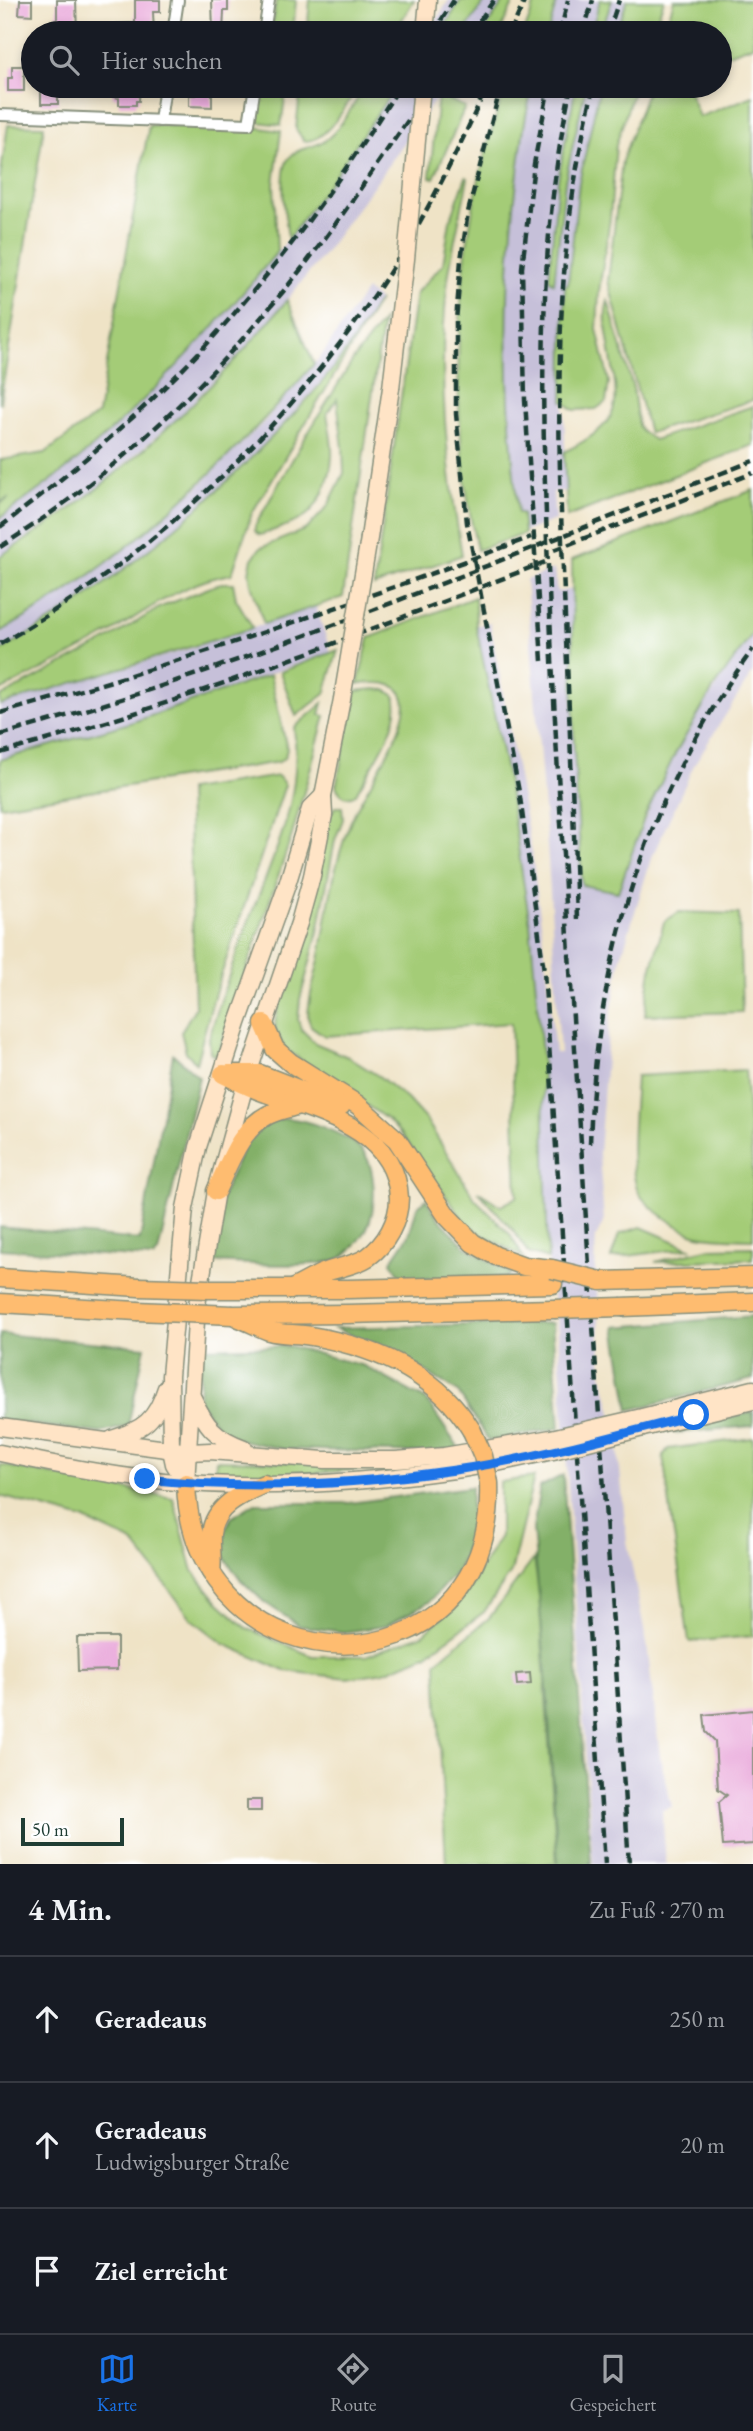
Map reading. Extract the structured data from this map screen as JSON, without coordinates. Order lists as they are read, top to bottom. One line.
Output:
{"scale_bar":"50 m","page":{"search":"Hier suchen","scale":"50 m","heading":["4 Min.","Zu Fuß · 270 m"],"list":[["Geradeaus","250 m"],["Geradeaus","Ludwigsburger Straße","20 m"],"Ziel erreicht"],"nav":["Karte","Route","Gespeichert"]}}
